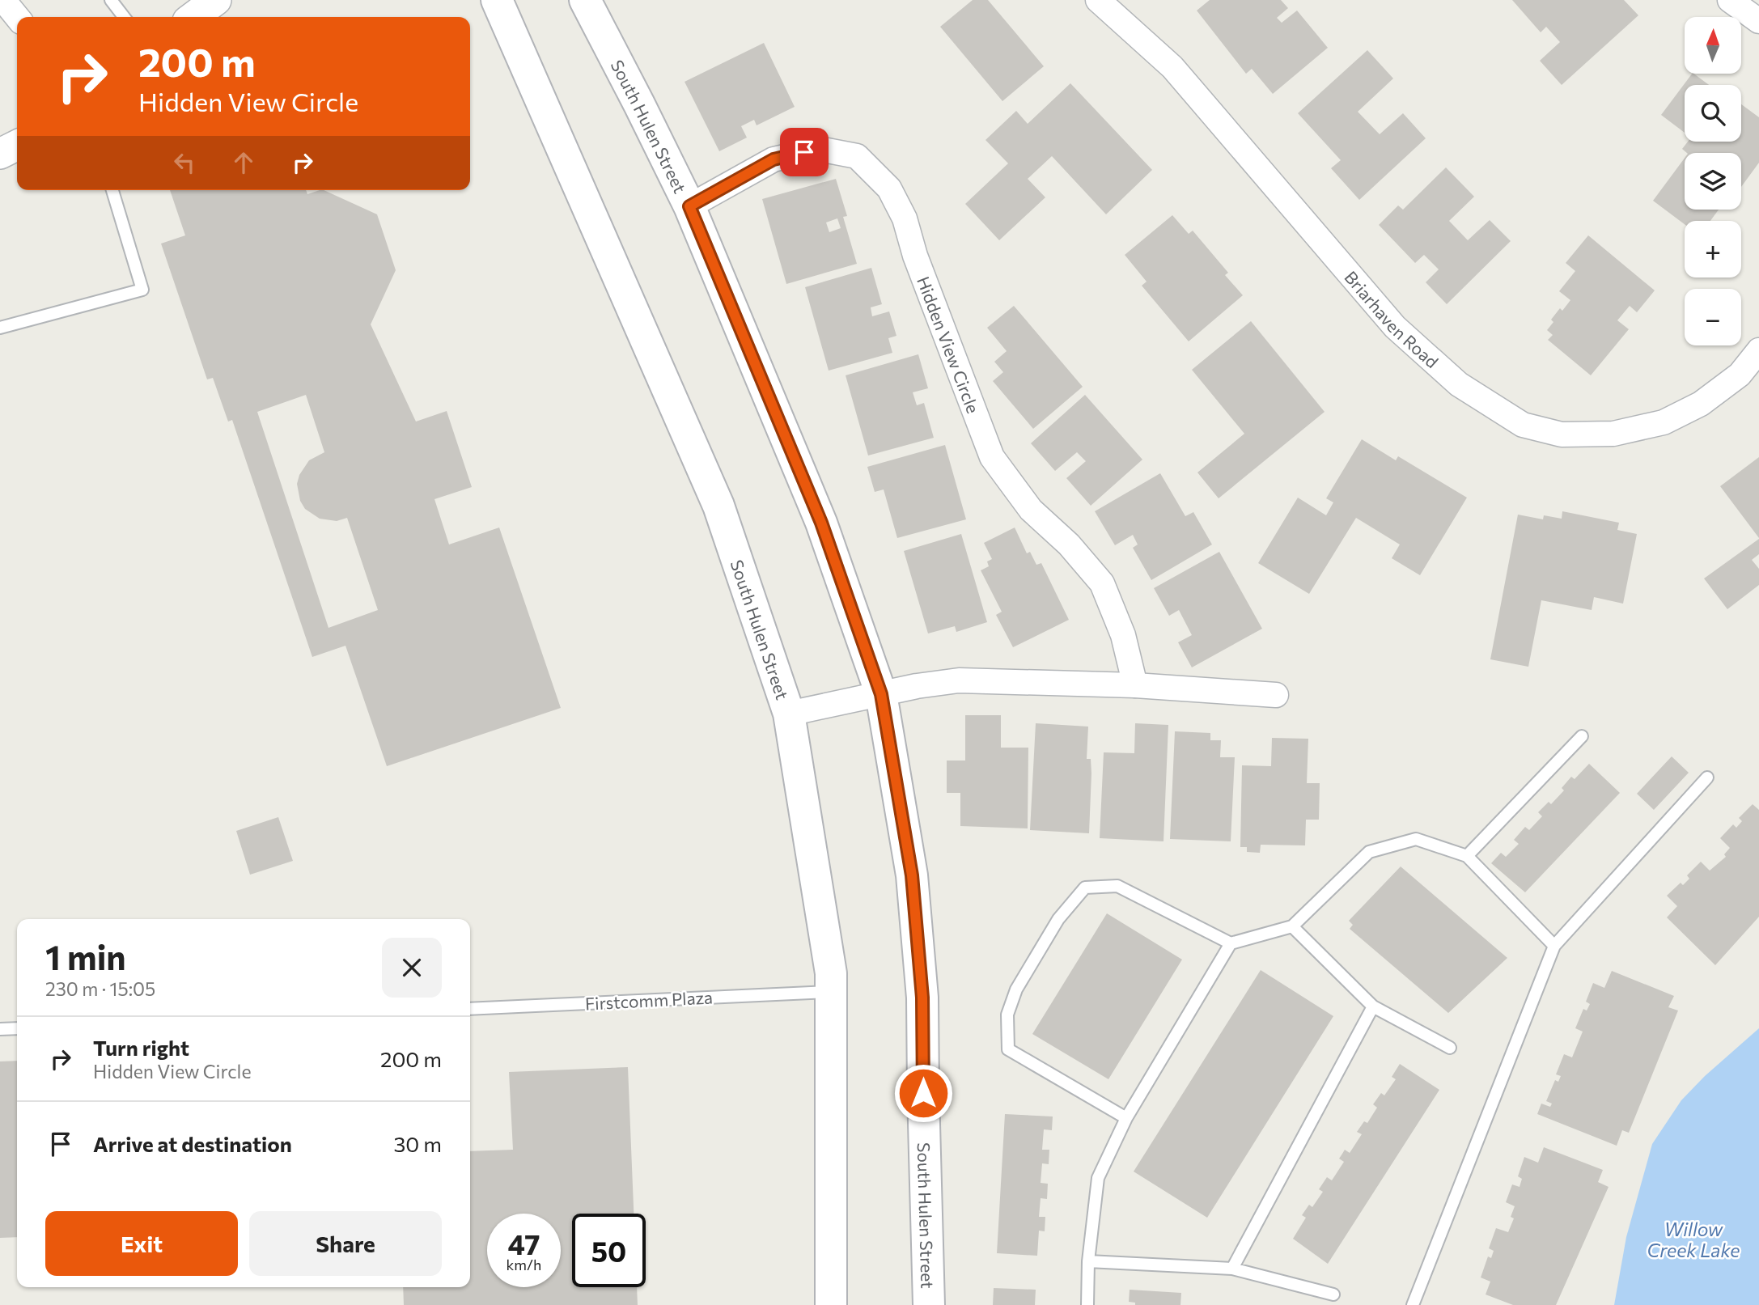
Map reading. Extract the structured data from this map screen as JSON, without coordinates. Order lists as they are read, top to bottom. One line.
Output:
{"streets":{"main road":["South Hulen Street"],"street":["Briarhaven Road","Hidden View Circle"],"lane":["Firstcomm Plaza"]},"crossings":[["South Hulen Street","Hidden View Circle"],["South Hulen Street","Firstcomm Plaza"]],"water":["Willow Creek Lake"],"north":"top","page":{"map_buttons":["+","−"],"turn":["200 m","Hidden View Circle"],"heading":["1 min","230 m · 15:05"],"list":[{"name":"Turn right","note":"Hidden View Circle","value":"200 m"},{"name":"Arrive at destination","value":"30 m"}],"buttons":["Exit","Share"],"speed":"47 km/h","limit":"50"}}
